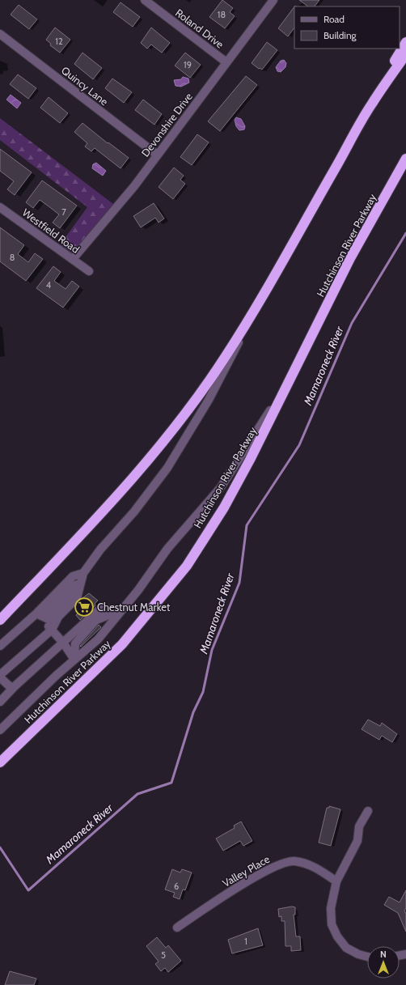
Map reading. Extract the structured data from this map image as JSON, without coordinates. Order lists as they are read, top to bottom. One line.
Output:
{"streets":{"highway":["Hutchinson River Parkway"],"street":["Roland Drive","Quincy Lane","Devonshire Drive","Westfield Road","Valley Place"]},"crossings":[["Roland Drive","Devonshire Drive"],["Quincy Lane","Devonshire Drive"],["Devonshire Drive","Westfield Road"]],"water":["Mamaroneck River"],"places":{"supermarket":["Chestnut Market"]},"house_numbers":["18","12","19","7","8","4","6","1","5"],"legend":["Road","Building"],"north":"top"}
